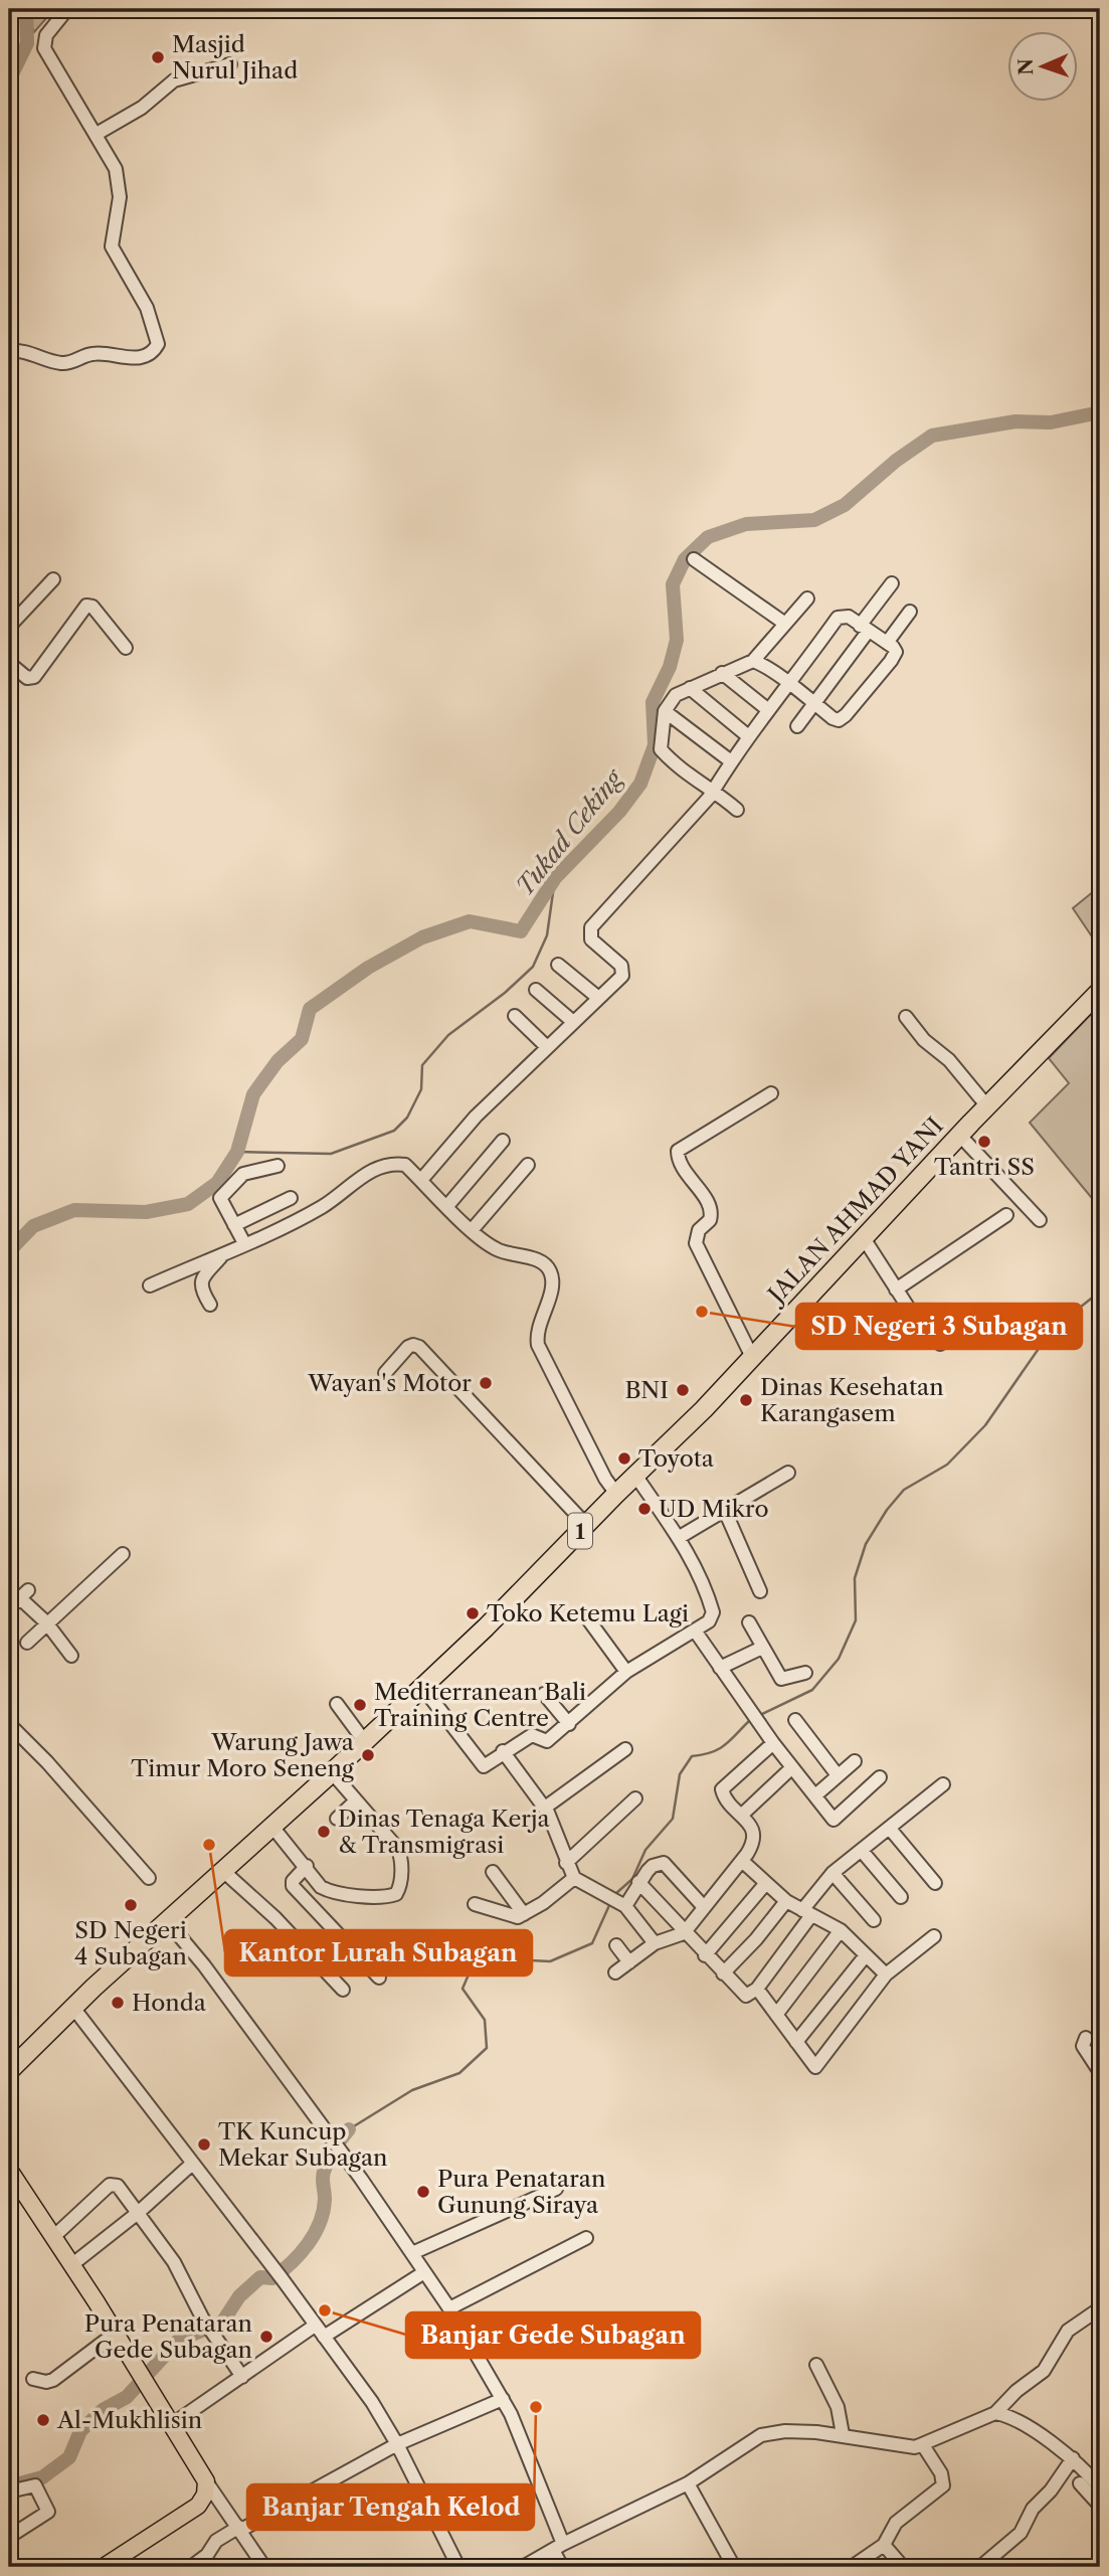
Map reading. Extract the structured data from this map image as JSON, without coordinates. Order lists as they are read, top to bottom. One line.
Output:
{"streets":{"highway":["JALAN AHMAD YANI","1"]},"water":["Tukad Ceking"],"places":["Masjid Nurul Jihad","Tantri SS","SD Negeri 3 Subagan","Wayan's Motor","BNI","Dinas Kesehatan Karangasem","Toyota","UD Mikro","Toko Ketemu Lagi","Mediterranean Bali Training Centre","Warung Jawa Timur Moro Seneng","Dinas Tenaga Kerja & Transmigrasi","Kantor Lurah Subagan","SD Negeri 4 Subagan","Honda","TK Kuncup Mekar Subagan","Pura Penataran Gunung Siraya","Banjar Gede Subagan","Pura Penataran Gede Subagan","Banjar Tengah Kelod","Al-Mukhlisin"],"north":"left"}
